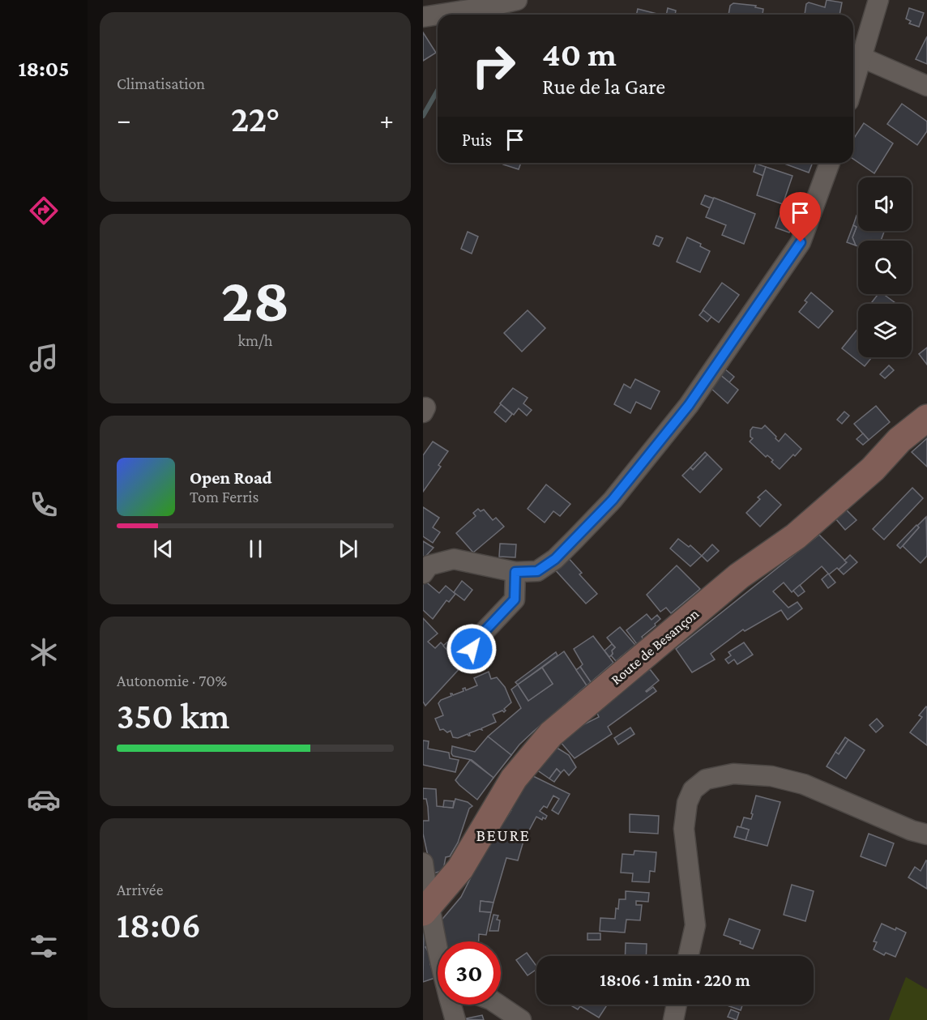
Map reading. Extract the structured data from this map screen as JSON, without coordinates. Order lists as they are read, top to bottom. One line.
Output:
{"streets":{"street":["Route de Besançon"]},"districts":["BEURE"],"page":{"tabs":"18:05","tile":["Climatisation",["28","km/h"],["Autonomie · 70%","350 km"],["Arrivée","18:06"]],"turn":["40 m","Rue de la Gare"],"heat":["−","22°","+"],"then":"Puis","song":["Open Road","Tom Ferris"],"limit":"30","trip":"18:06 · 1 min · 220 m"}}
